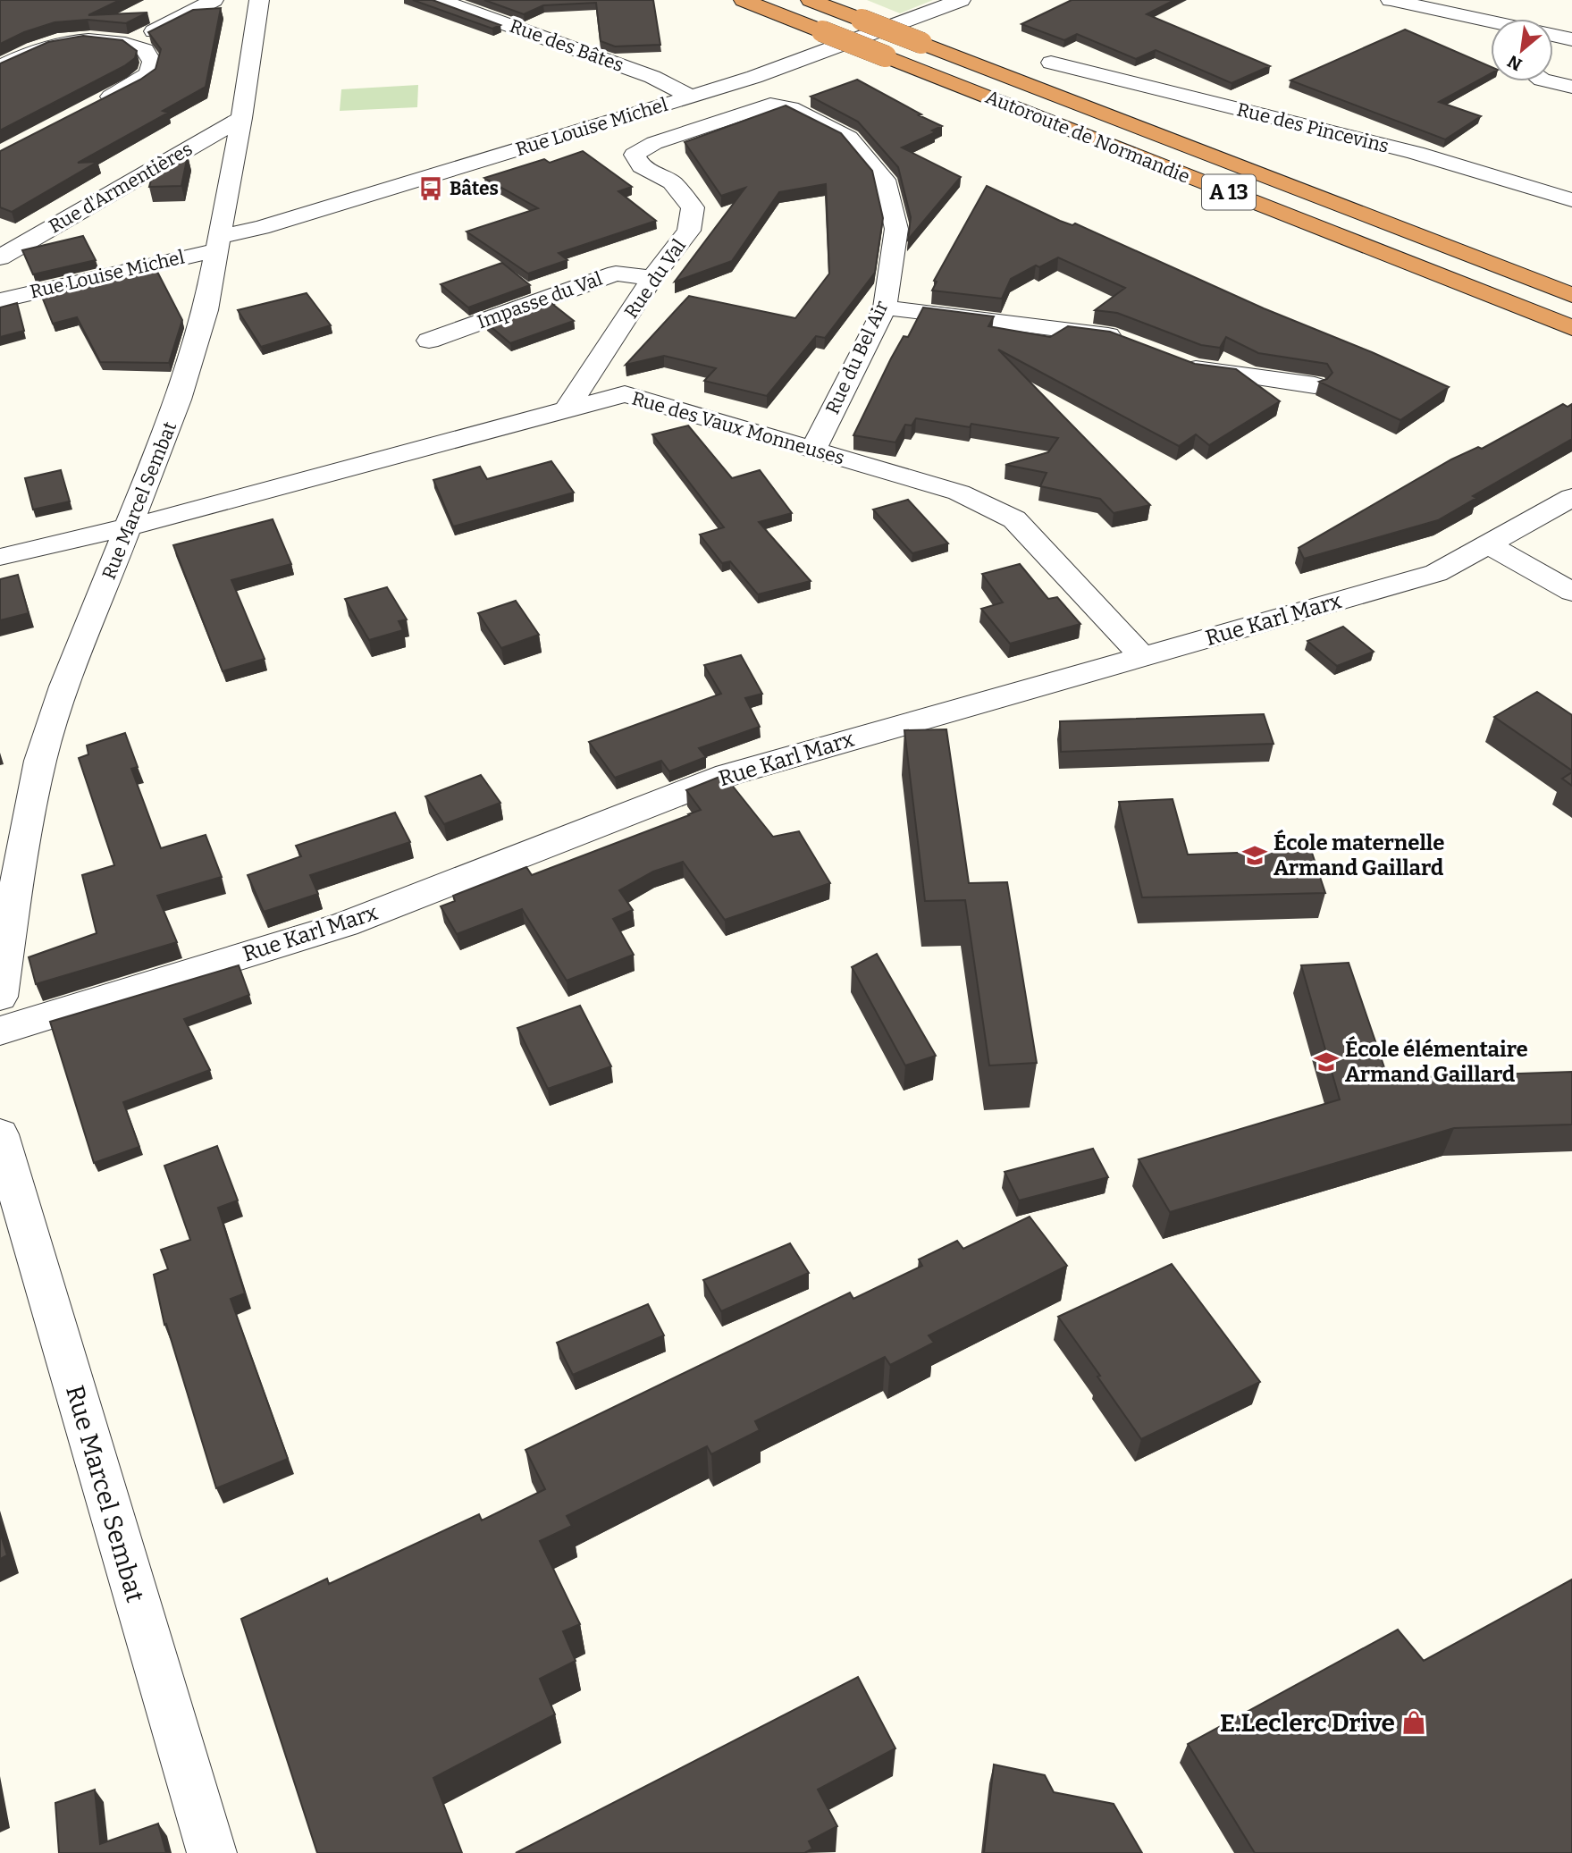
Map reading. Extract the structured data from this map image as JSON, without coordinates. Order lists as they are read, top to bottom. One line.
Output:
{"streets":{"highway":["Autoroute de Normandie","A 13"],"street":["Rue des Bâtes","Rue Louise Michel","Rue des Pincevins","Rue d'Armentières","Rue du Val","Impasse du Val","Rue du Bel Air","Rue des Vaux Monneuses","Rue Marcel Sembat","Rue Karl Marx"]},"crossings":[["Rue des Bâtes","Rue Louise Michel"],["Rue Louise Michel","Rue Marcel Sembat"],["Rue d'Armentières","Rue Marcel Sembat"],["Rue du Val","Impasse du Val"],["Rue du Val","Rue du Bel Air"],["Rue du Val","Rue des Vaux Monneuses"],["Rue du Bel Air","Rue des Vaux Monneuses"],["Rue des Vaux Monneuses","Rue Marcel Sembat"],["Rue des Vaux Monneuses","Rue Karl Marx"]],"places":{"bus stop":["Bâtes"],"school or university":["École maternelle Armand Gaillard","École élémentaire Armand Gaillard"],"shop":["E.Leclerc Drive"]},"north":"bottom left"}
